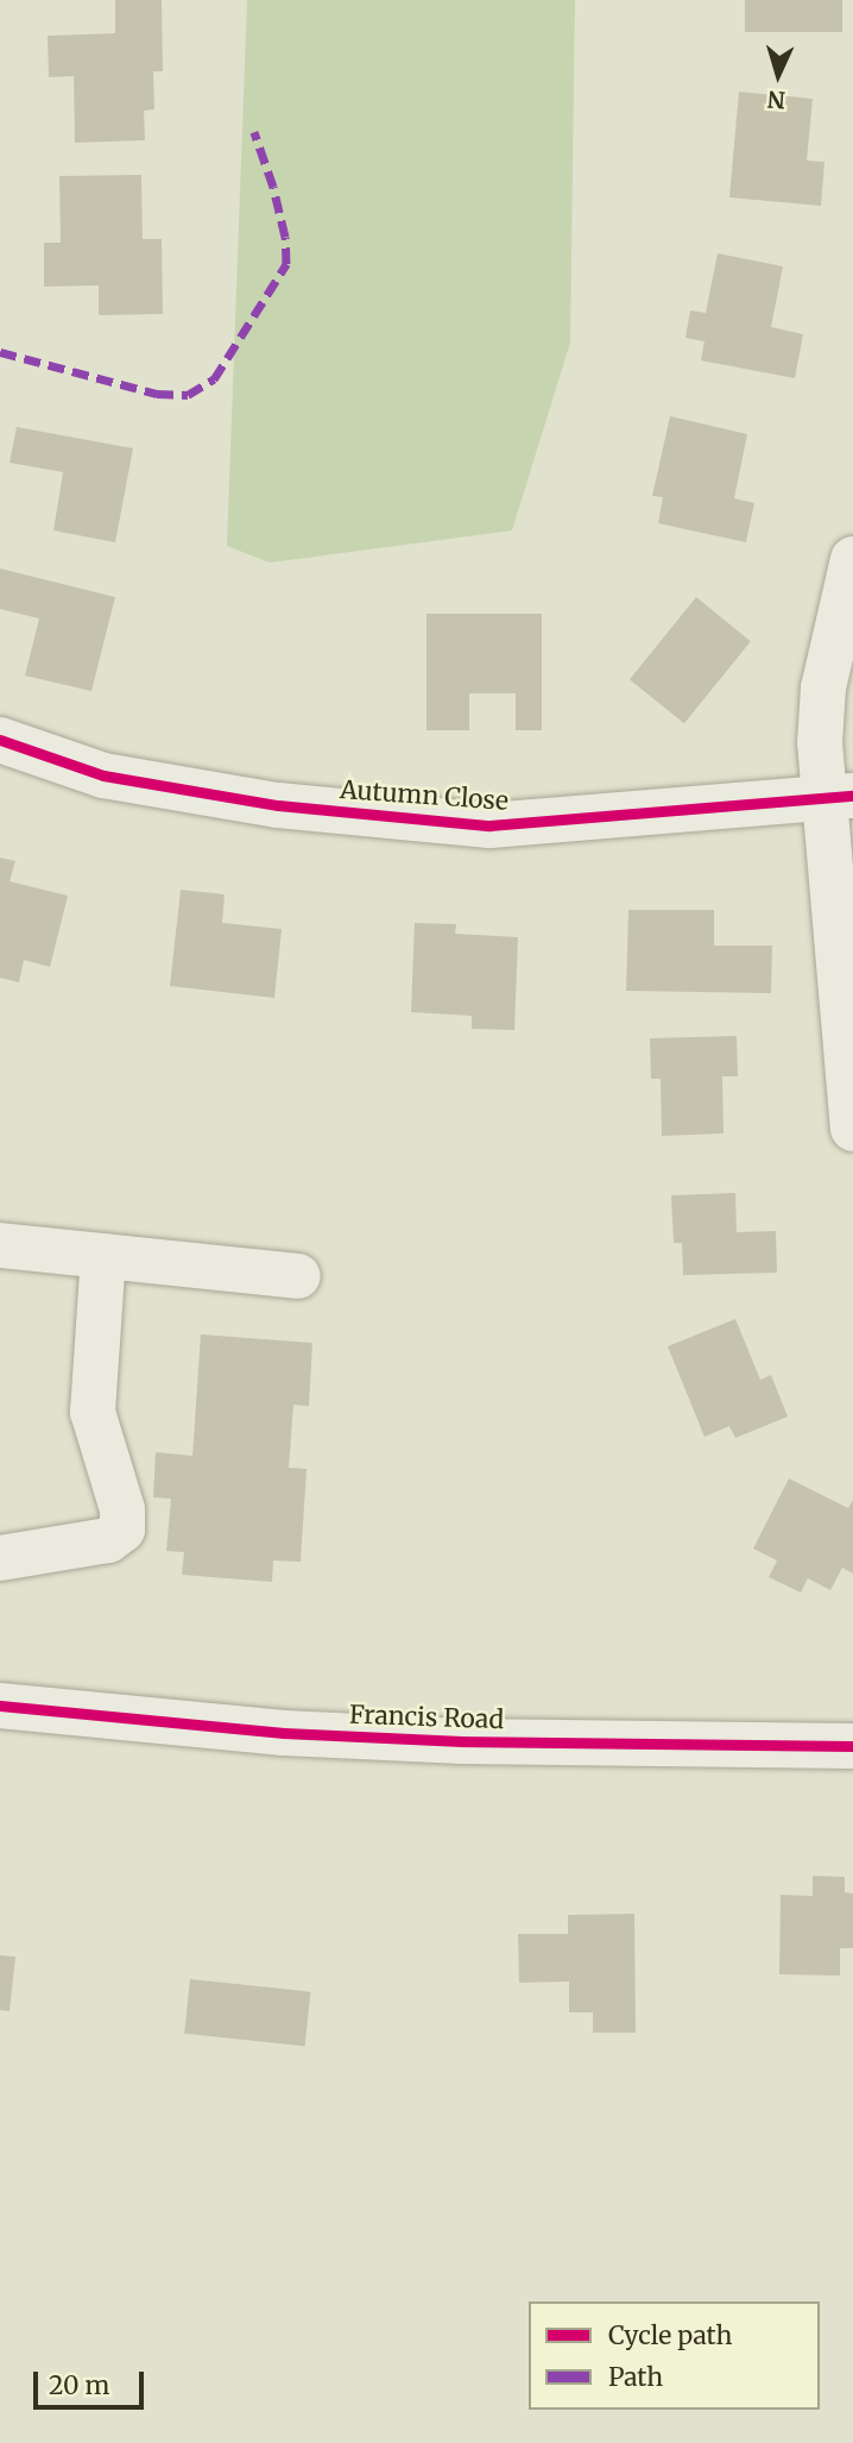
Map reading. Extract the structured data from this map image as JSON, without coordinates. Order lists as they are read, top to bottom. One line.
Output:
{"streets":{"street":["Autumn Close","Francis Road"]},"legend":["Cycle path","Path"],"scale_bar":"20 m","north":"bottom"}
